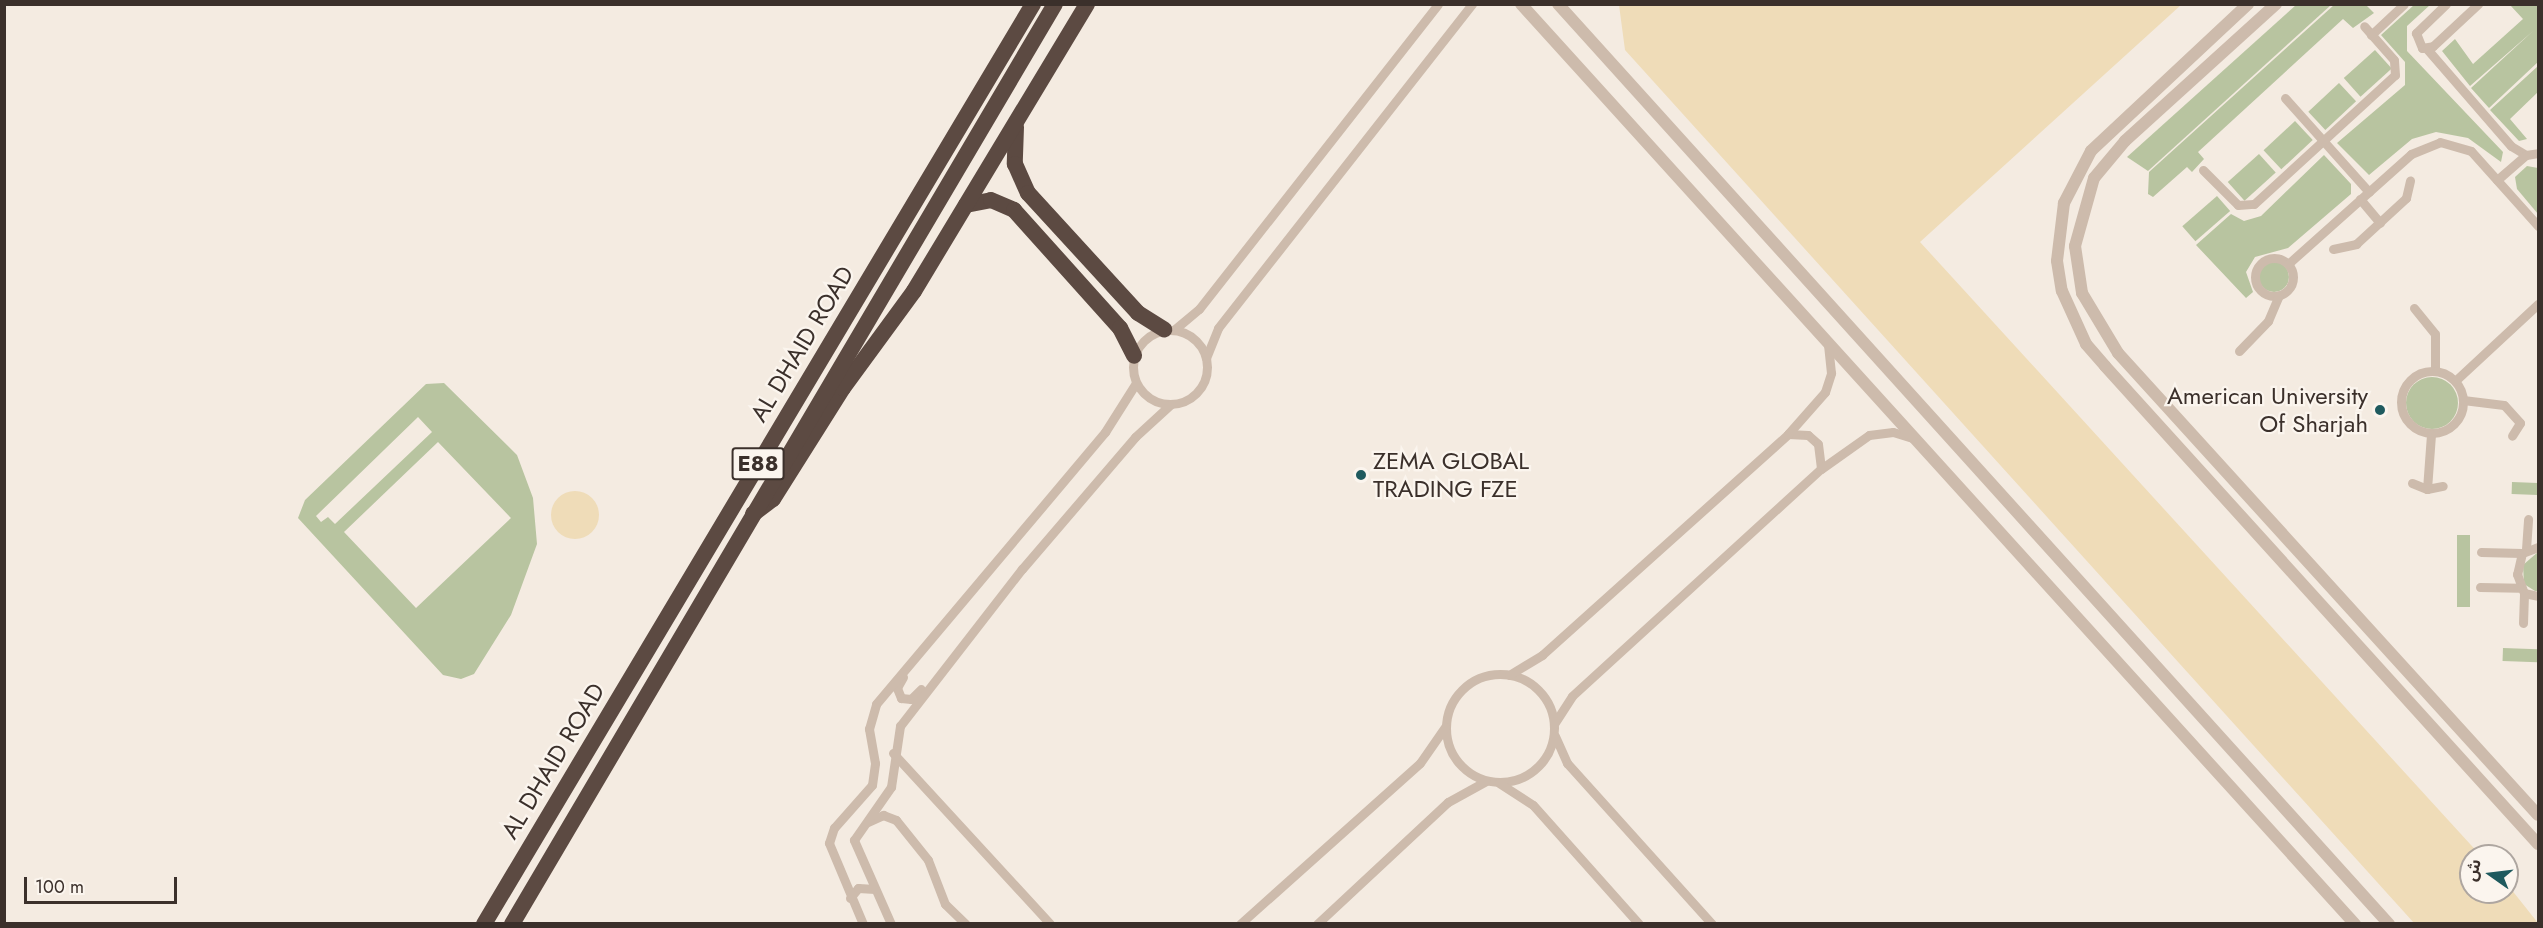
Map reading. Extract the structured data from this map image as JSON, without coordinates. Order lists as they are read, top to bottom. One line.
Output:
{"streets":{"highway":["AL DHAID ROAD","E88"]},"places":["American University Of Sharjah","ZEMA GLOBAL TRADING FZE"],"scale_bar":"100 m","north":"left"}
